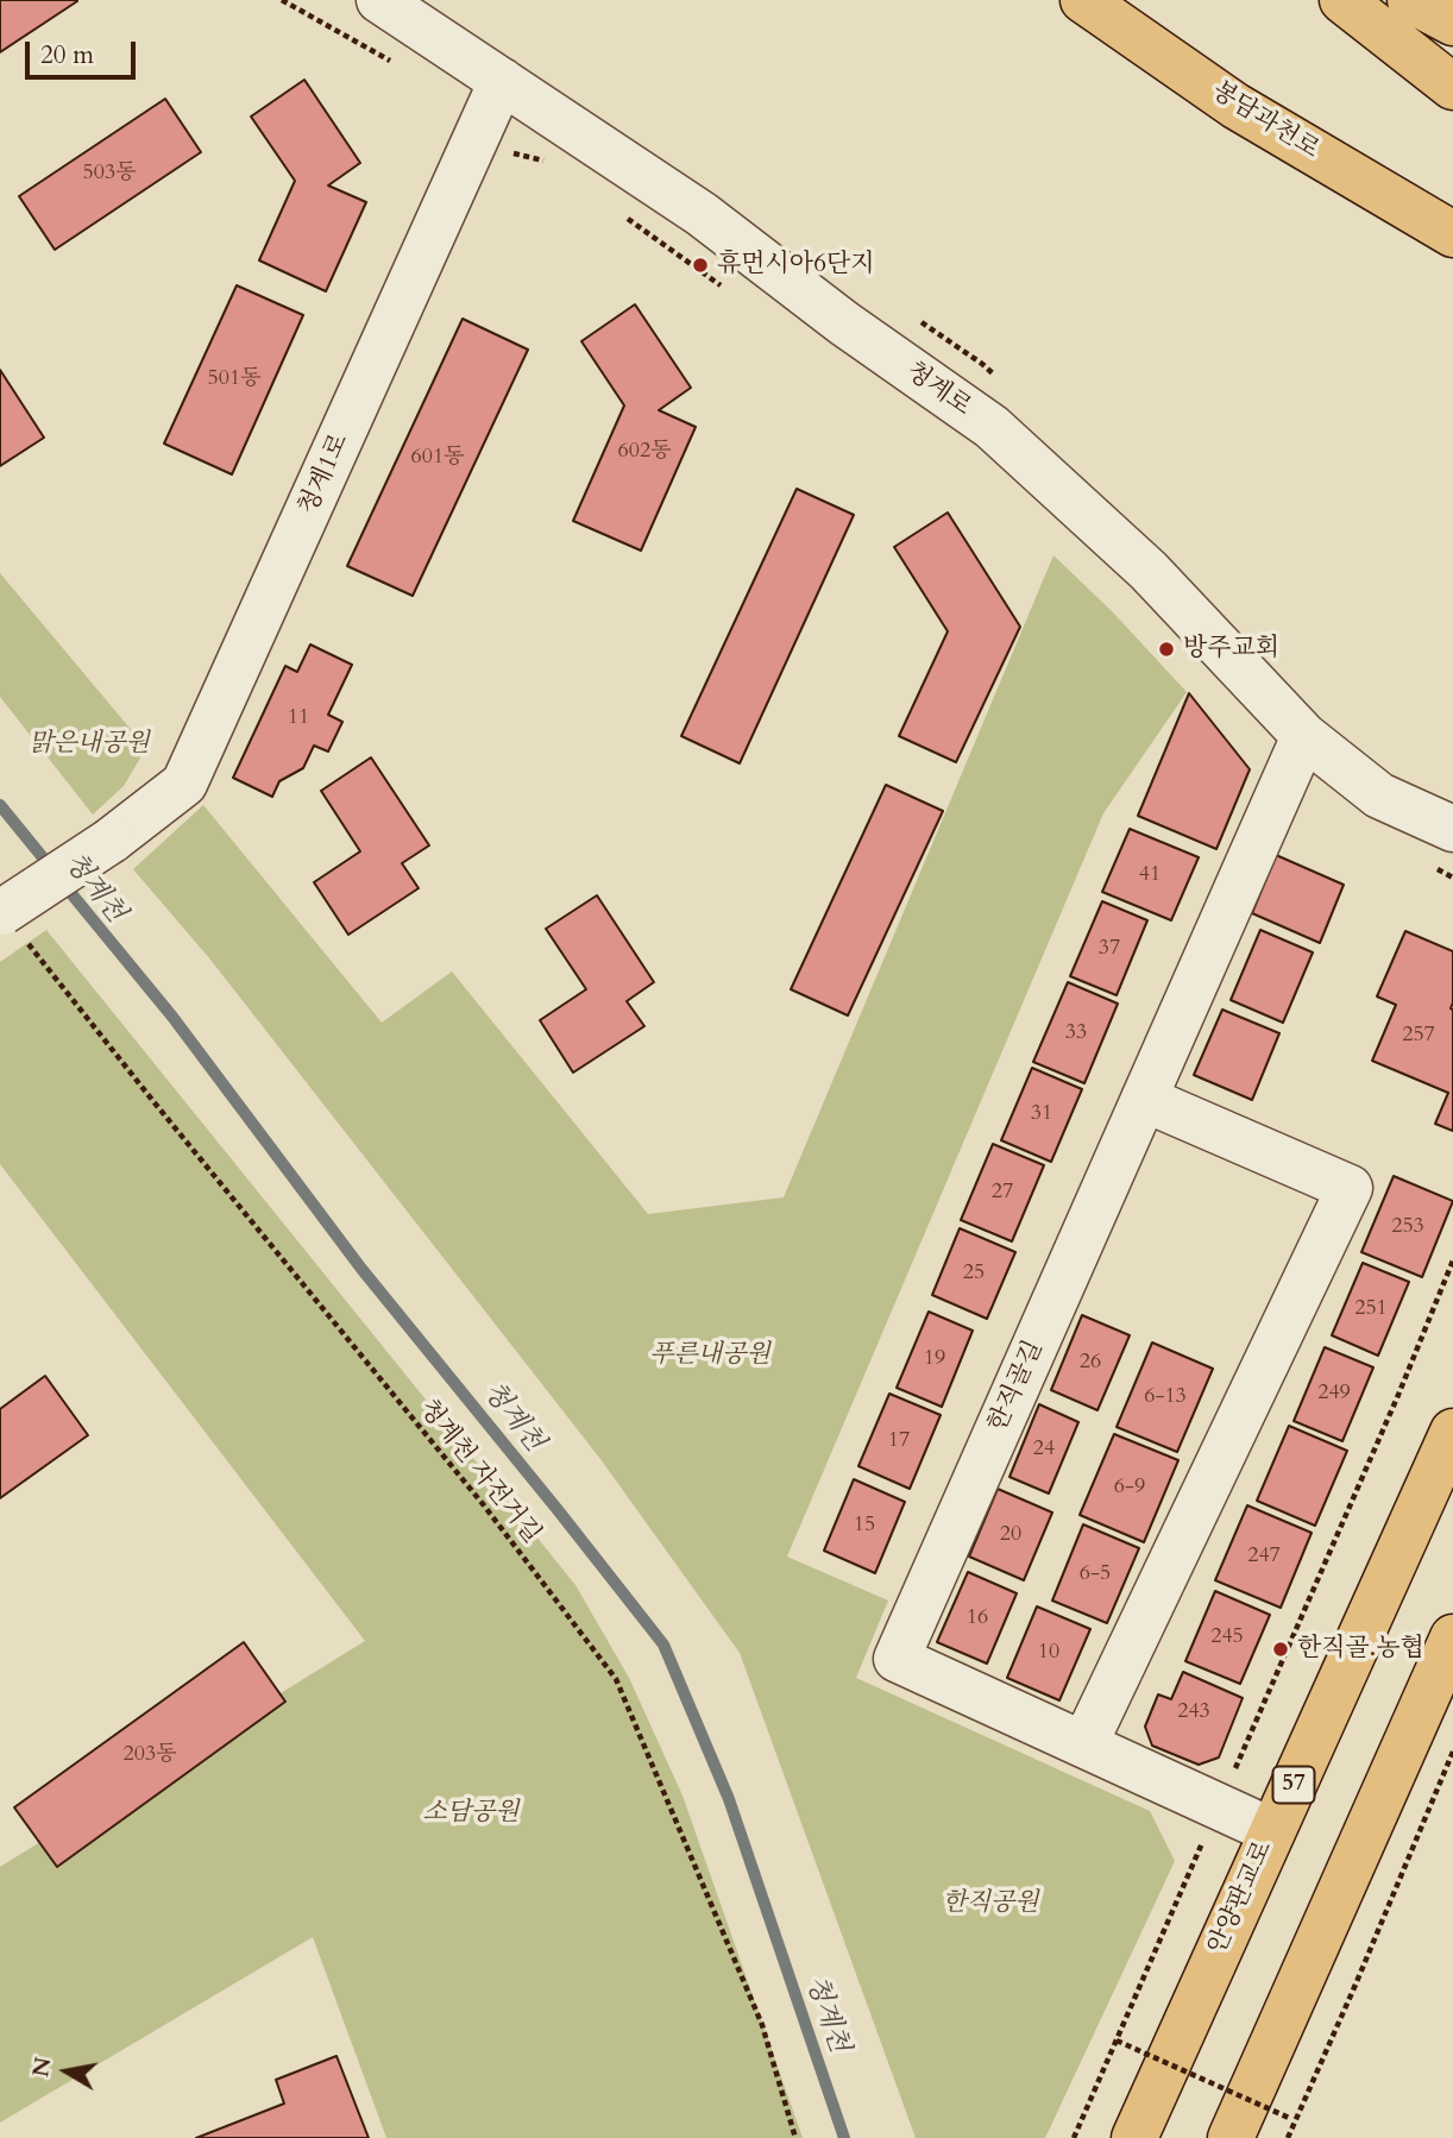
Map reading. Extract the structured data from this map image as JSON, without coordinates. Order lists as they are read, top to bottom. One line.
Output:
{"streets":{"main road":["봉담과천로","57","안양판교로"],"street":["청계로","청계1로","한직골길"],"path":["청계천 자전거길"]},"crossings":[["청계로","청계1로"],["청계로","한직골길"],["청계1로","청계천 자전거길"],["한직골길","안양판교로"]],"water":["청계천"],"parks":["맑은내공원","푸른내공원","소담공원","한직공원"],"places":["휴먼시아6단지","방주교회","한직골.농협"],"house_numbers":["503동","501동","602동","601동","11","41","37","33","257","31","27","253","25","251","19","26","249","6-13","17","24","6-9","15","20","247","6-5","16","245","10","243","203동"],"scale_bar":"20 m","north":"left"}
